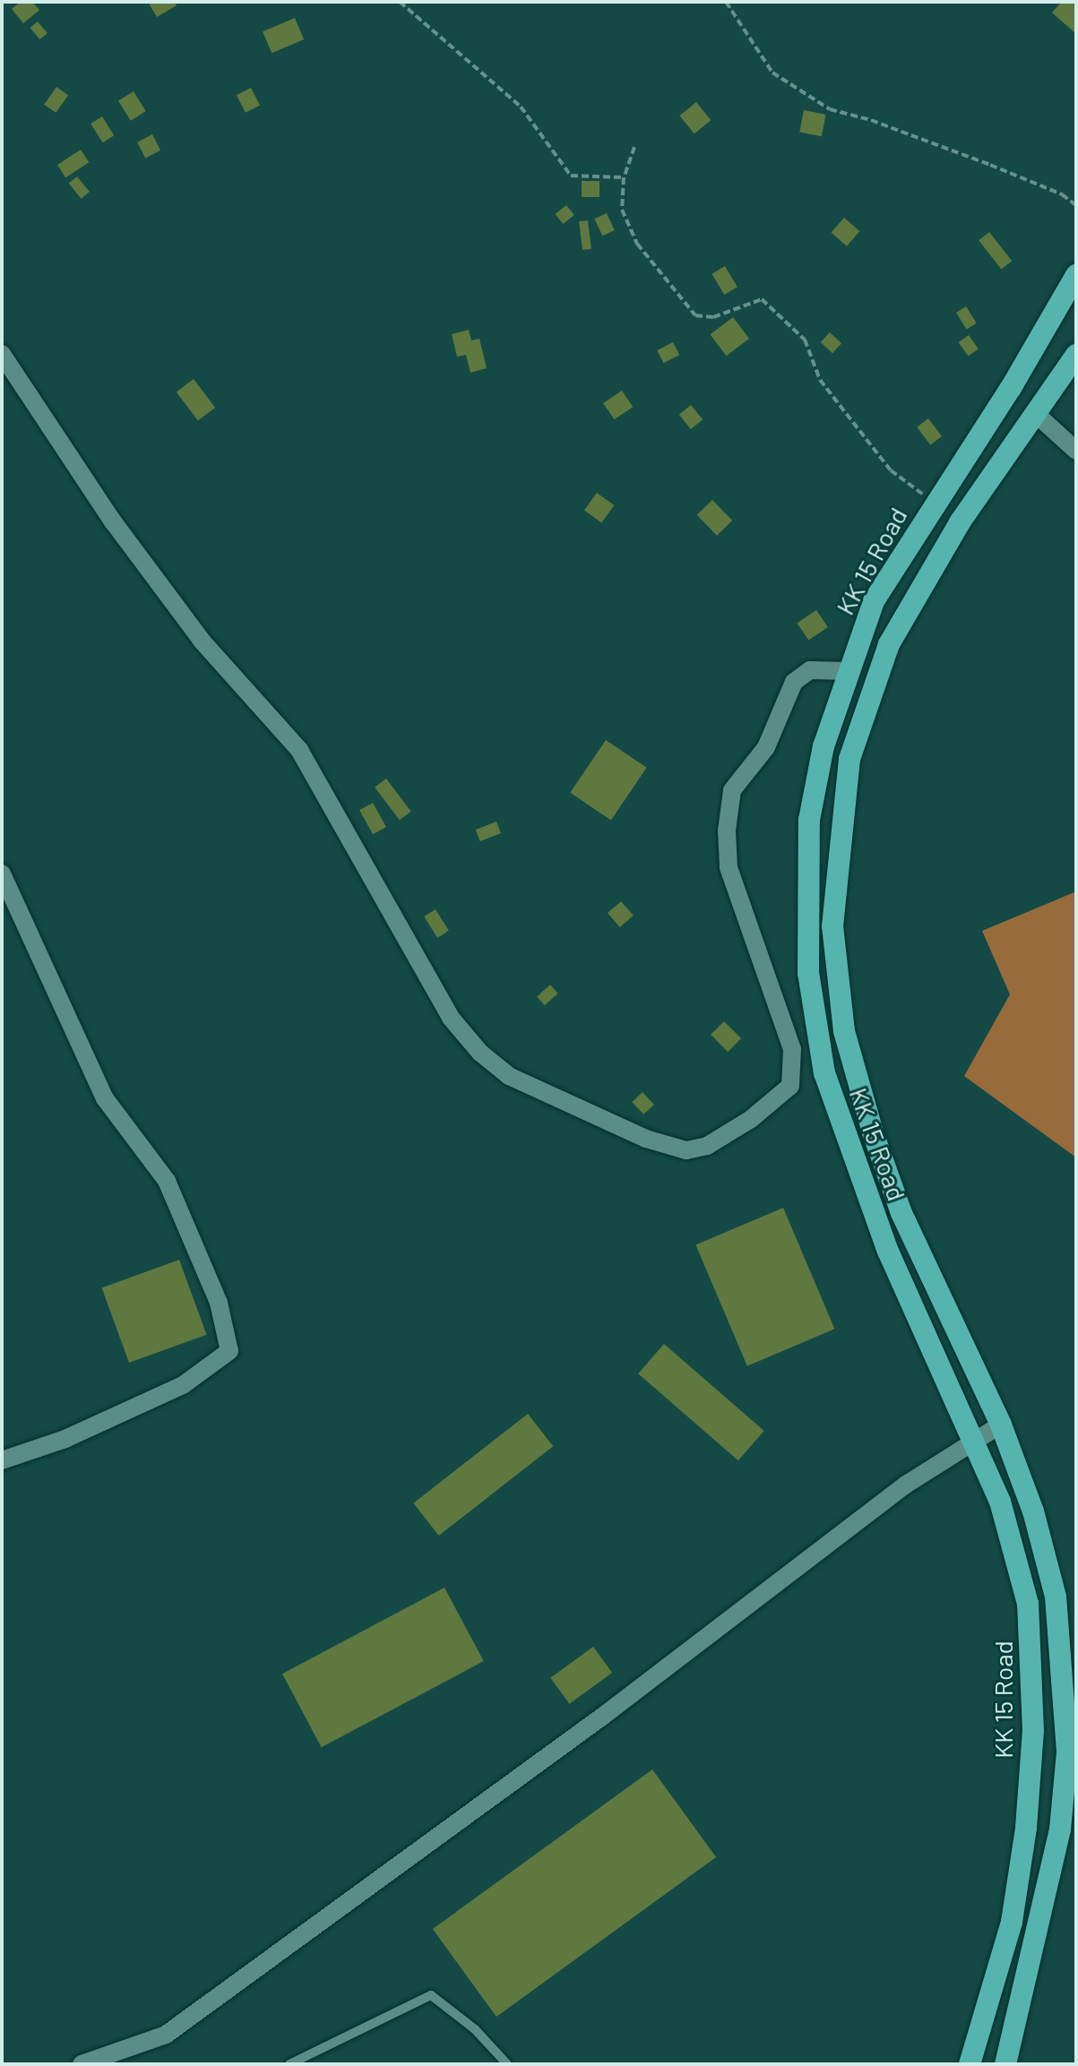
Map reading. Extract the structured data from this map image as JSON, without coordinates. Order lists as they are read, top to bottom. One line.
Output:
{"streets":{"highway":["KK 15 Road"]}}
